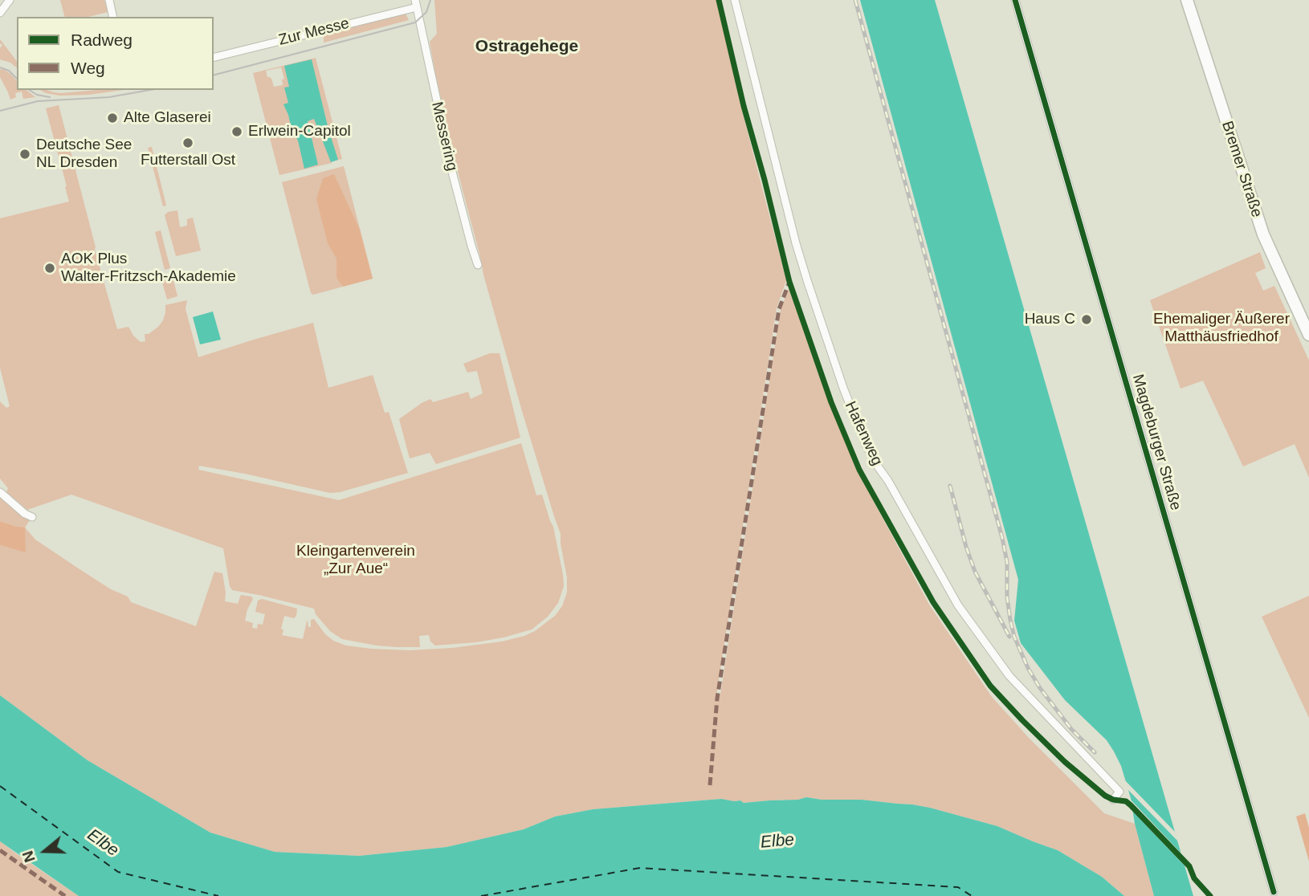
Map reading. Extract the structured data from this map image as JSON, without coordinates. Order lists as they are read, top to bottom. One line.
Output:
{"streets":{"main road":["Bremer Straße"],"street":["Zur Messe","Messering","Hafenweg","Magdeburger Straße"]},"crossings":[["Zur Messe","Messering"]],"districts":["Ostragehege"],"water":["Elbe"],"parks":["Ehemaliger Äußerer Matthäusfriedhof","Kleingartenverein „Zur Aue“"],"places":["Alte Glaserei","Erlwein-Capitol","Futterstall Ost","Deutsche See NL Dresden","AOK Plus Walter-Fritzsch-Akademie","Haus C"],"legend":["Radweg","Weg"],"north":"left"}
